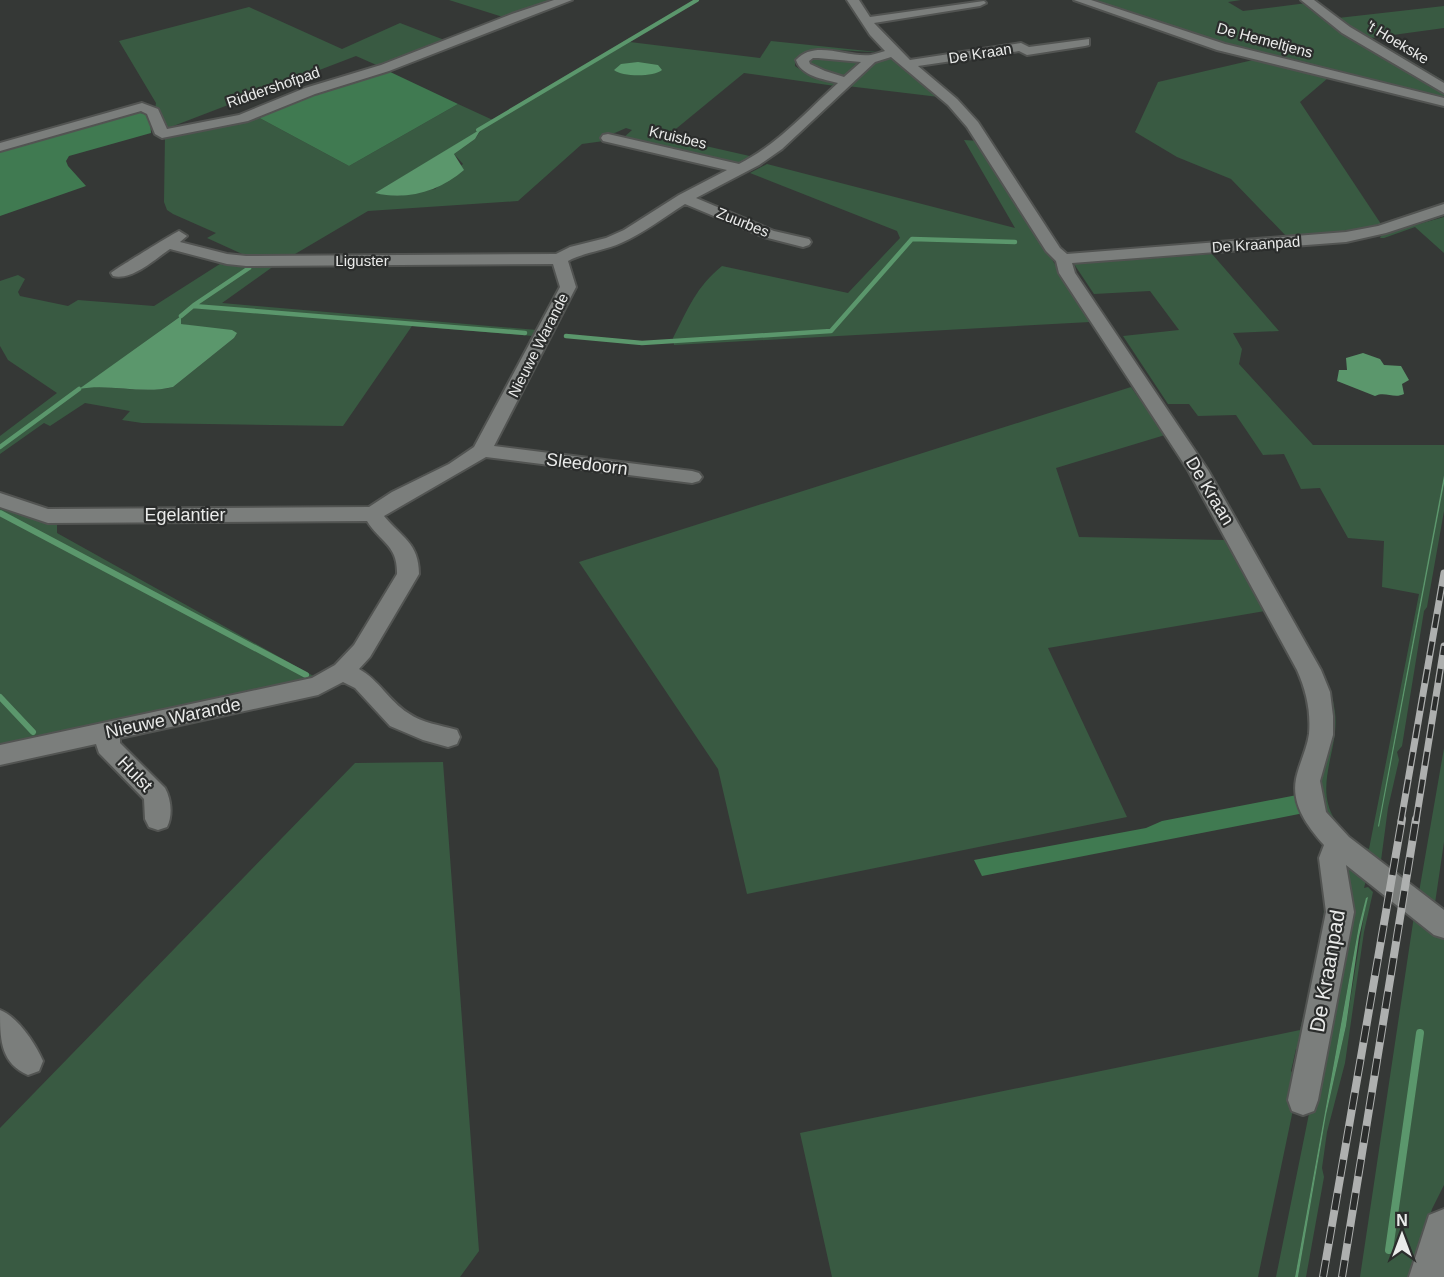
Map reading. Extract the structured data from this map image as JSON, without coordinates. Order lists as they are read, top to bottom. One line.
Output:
{"streets":{"street":["De Hemeltjens","'t Hoekske","De Kraan","Riddershofpad","Kruisbes","Zuurbes","De Kraanpad","Liguster","Nieuwe Warande","Sleedoorn","Egelantier","Hulst"]},"crossings":[["De Kraan","De Kraanpad"],["Liguster","Nieuwe Warande"],["Nieuwe Warande","Sleedoorn"],["Nieuwe Warande","Egelantier"],["Nieuwe Warande","Hulst"]],"north":"top"}
